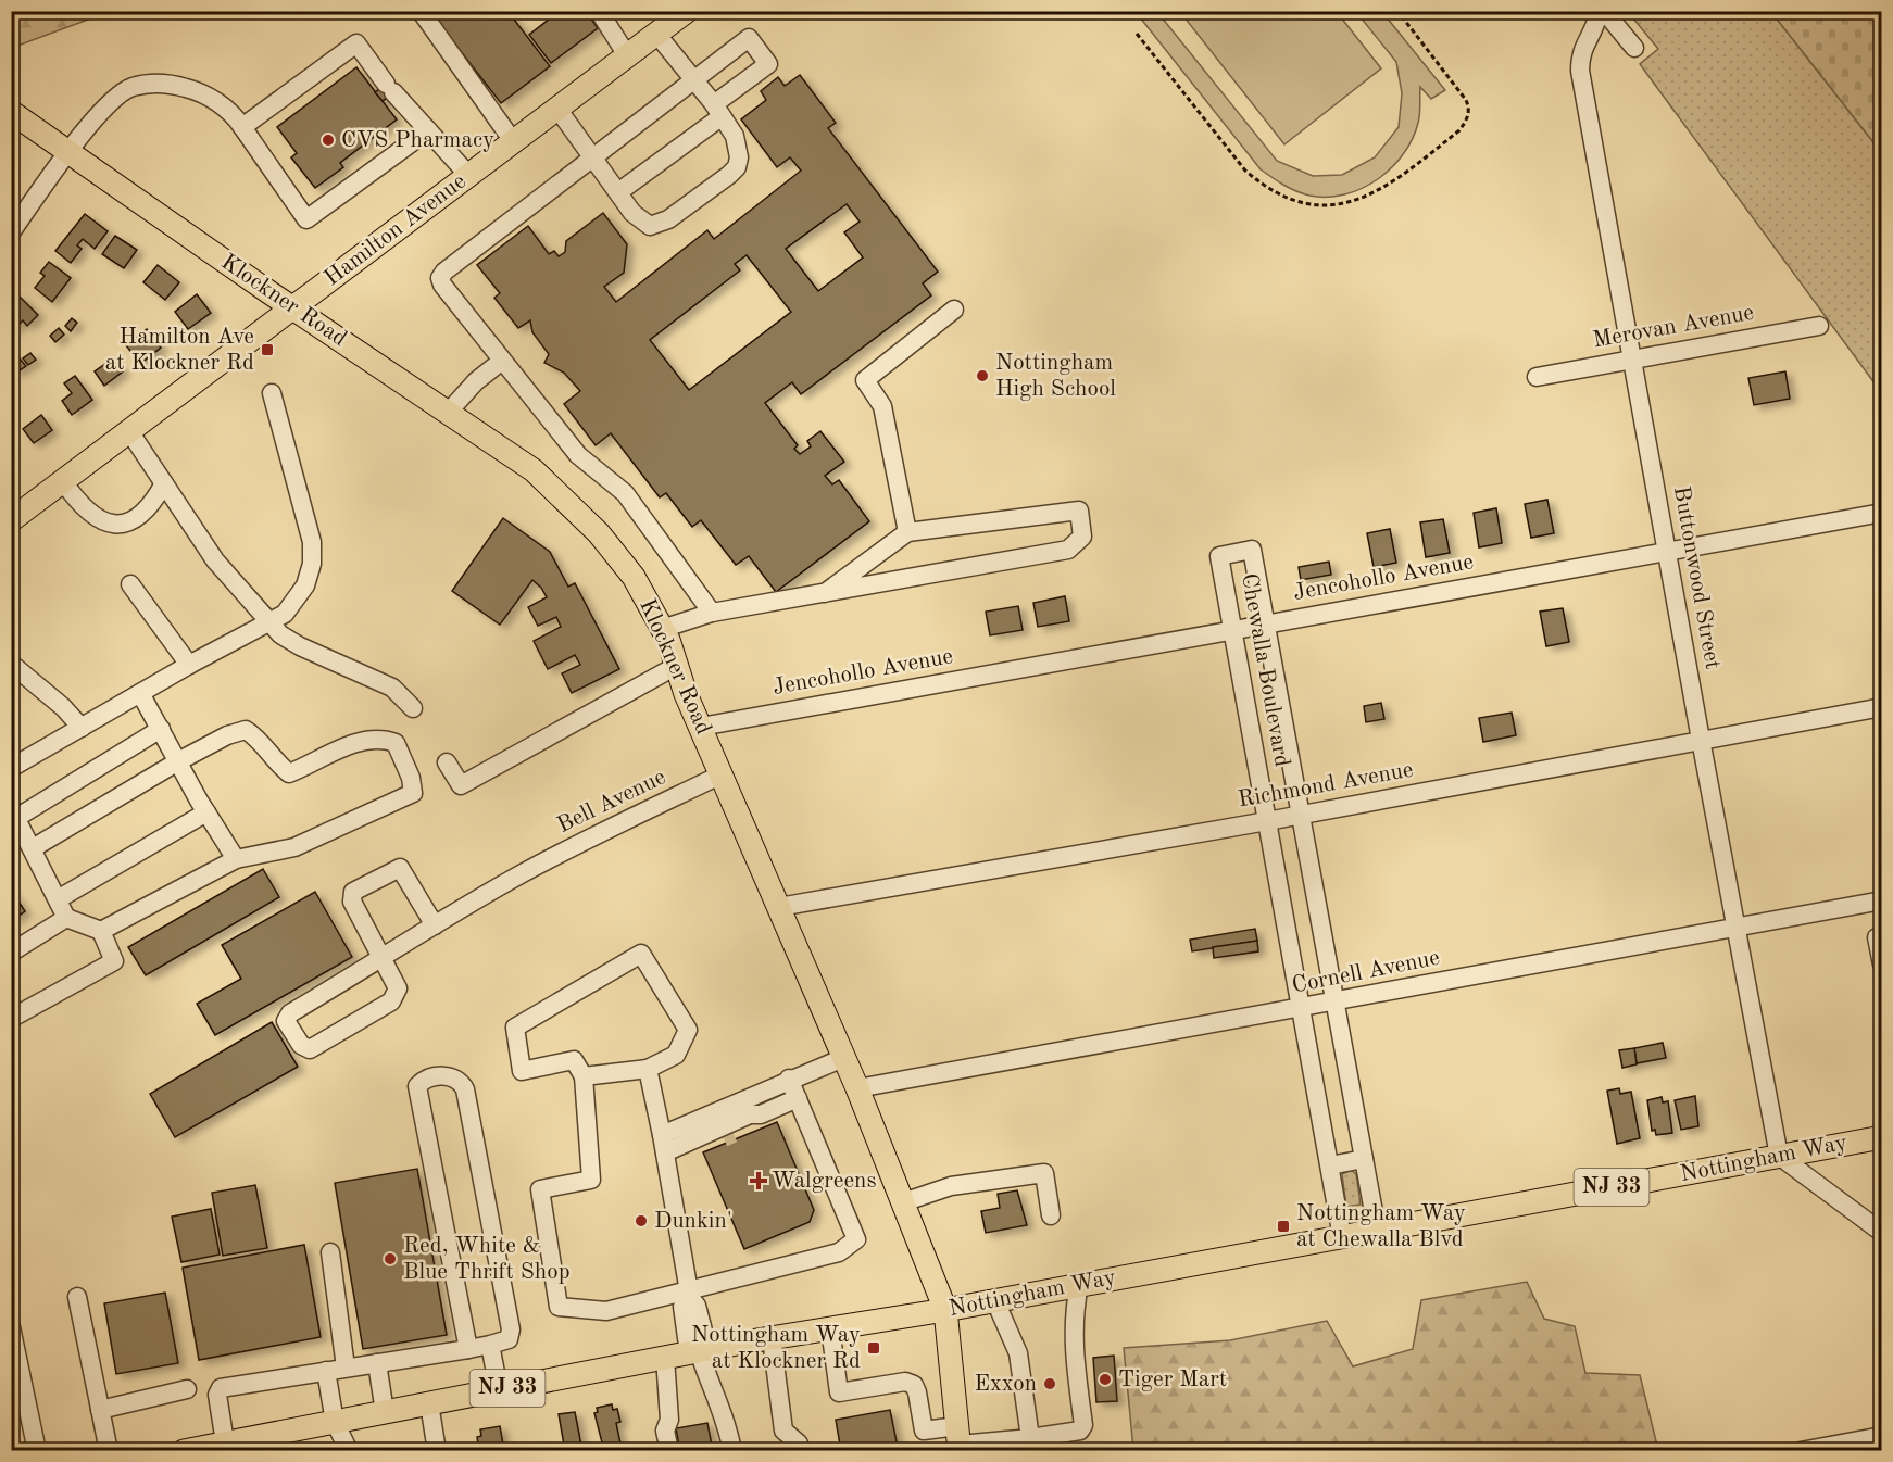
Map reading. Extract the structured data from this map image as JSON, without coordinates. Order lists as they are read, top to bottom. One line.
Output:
{"streets":{"main road":["Hamilton Avenue","Klockner Road","Nottingham Way","NJ 33"],"street":["Merovan Avenue","Jencohollo Avenue","Buttonwood Street","Chewalla Boulevard","Richmond Avenue","Bell Avenue","Cornell Avenue"]},"crossings":[["Hamilton Avenue","Klockner Road"],["Klockner Road","Jencohollo Avenue"],["Klockner Road","Richmond Avenue"],["Klockner Road","Bell Avenue"],["Klockner Road","Cornell Avenue"],["Klockner Road","Nottingham Way"],["Merovan Avenue","Buttonwood Street"],["Jencohollo Avenue","Buttonwood Street"],["Jencohollo Avenue","Chewalla Boulevard"],["Buttonwood Street","Richmond Avenue"],["Buttonwood Street","Cornell Avenue"],["Buttonwood Street","Nottingham Way"],["Chewalla Boulevard","Richmond Avenue"],["Chewalla Boulevard","Cornell Avenue"],["Chewalla Boulevard","Nottingham Way"]],"places":{"other":["CVS Pharmacy","Nottingham High School","Dunkin'","Red, White & Blue Thrift Shop","Tiger Mart","Exxon"],"transit":["Hamilton Ave at Klockner Rd","Nottingham Way at Chewalla Blvd","Nottingham Way at Klockner Rd"],"health":["Walgreens"]}}
